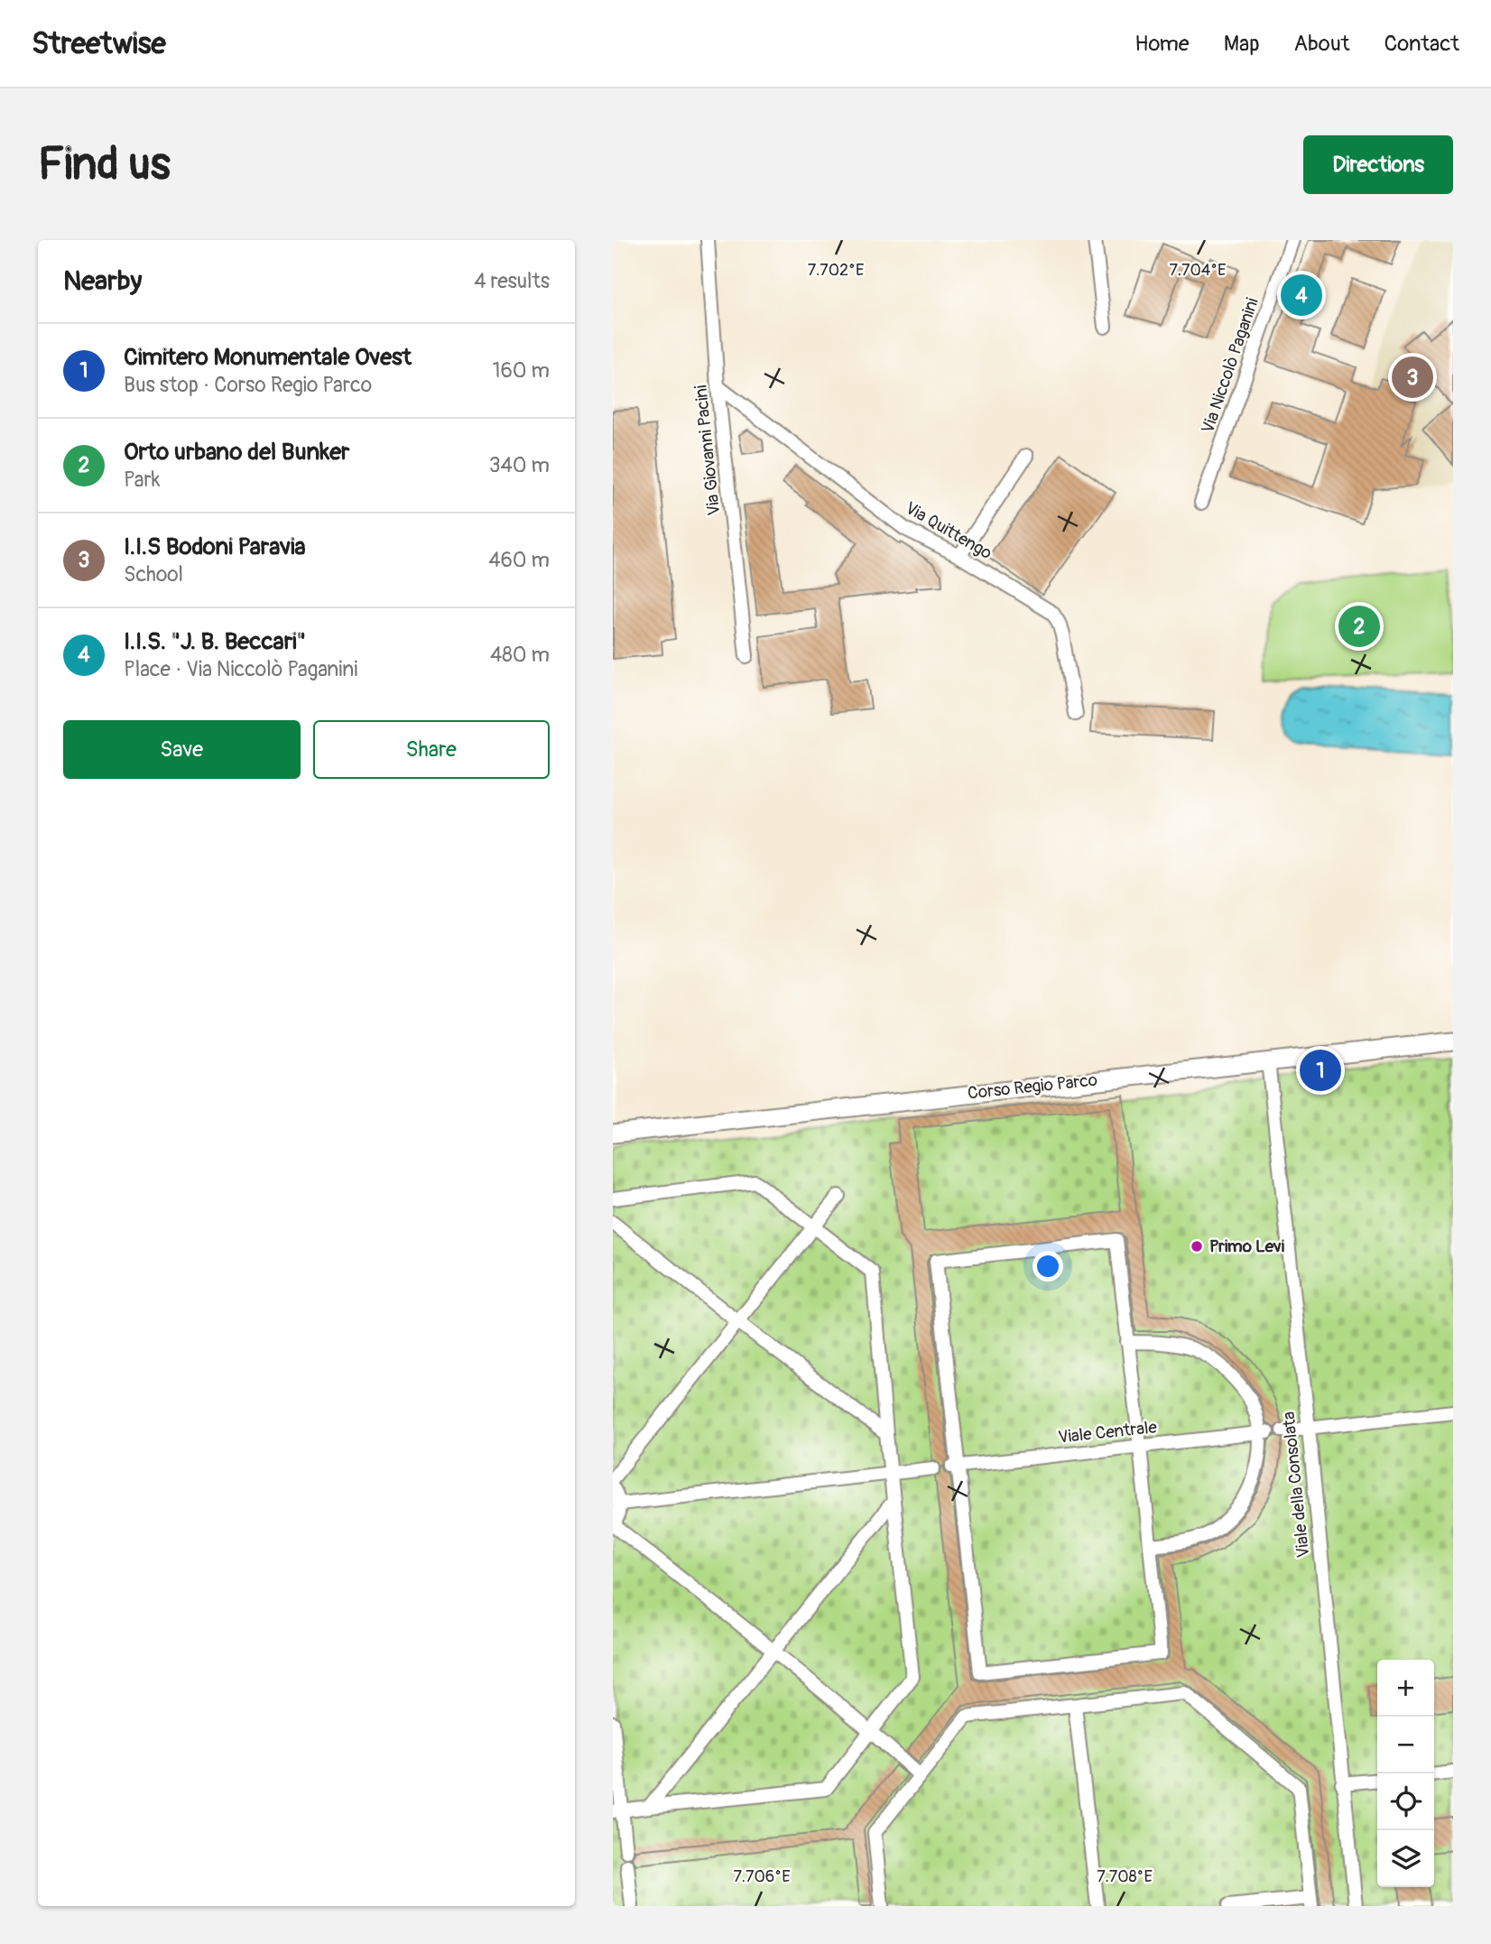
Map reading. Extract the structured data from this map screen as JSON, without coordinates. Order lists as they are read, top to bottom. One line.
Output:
{"streets":{"street":["Via Niccolò Paganini","Via Giovanni Pacini","Via Quittengo","Corso Regio Parco","Viale Centrale","Viale della Consolata"]},"crossings":[["Via Giovanni Pacini","Via Quittengo"],["Corso Regio Parco","Viale della Consolata"]],"places":["Primo Levi"],"page":{"header":"Streetwise","nav":["Home","Map","About","Contact"],"buttons":["Directions",["Save","Share"]],"title":"Find us","heading":["Nearby","4 results"],"pins":["4","3","2","1"],"list":[{"mark":"1","name":"Cimitero Monumentale Ovest","note":"Bus stop · Corso Regio Parco","value":"160 m"},{"mark":"2","name":"Orto urbano del Bunker","note":"Park","value":"340 m"},{"mark":"3","name":"I.I.S Bodoni Paravia","note":"School","value":"460 m"},{"mark":"4","name":"I.I.S. \"J. B. Beccari\"","note":"Place · Via Niccolò Paganini","value":"480 m"}],"map_buttons":["+","−"]},"coordinates":["7.702°E","7.704°E","7.706°E","7.708°E"]}
